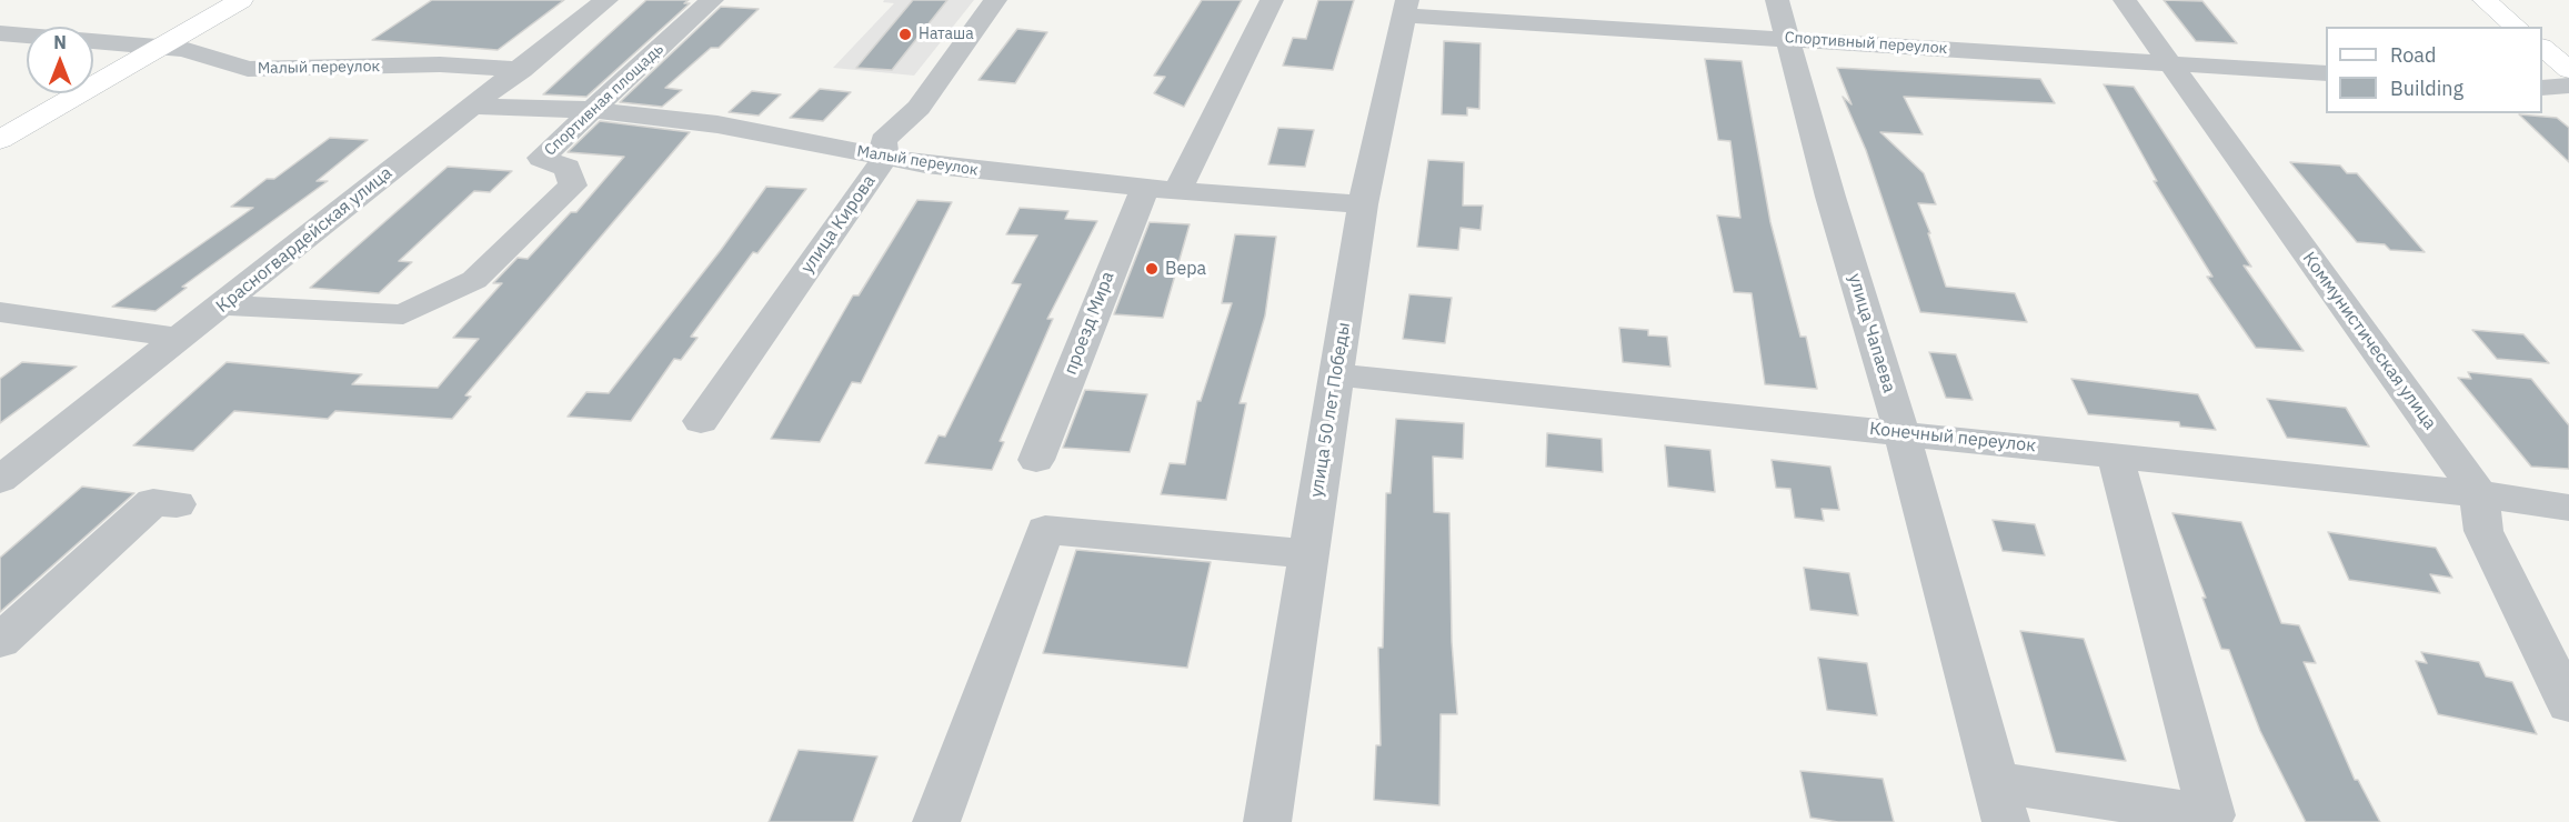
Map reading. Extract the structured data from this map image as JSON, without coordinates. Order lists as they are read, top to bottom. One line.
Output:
{"streets":{"street":["Спортивный переулок","Малый переулок","Спортивная площадь","улица Кирова","Красногвардейская улица","проезд Мира","улица Чапаева","Коммунистическая улица","улица 50 лет Победы","Конечный переулок"]},"crossings":[["Спортивный переулок","улица Чапаева"],["Спортивный переулок","Коммунистическая улица"],["Спортивный переулок","улица 50 лет Победы"],["Малый переулок","Спортивная площадь"],["Малый переулок","улица Кирова"],["Малый переулок","Красногвардейская улица"],["Малый переулок","проезд Мира"],["Малый переулок","улица 50 лет Победы"],["Спортивная площадь","Красногвардейская улица"],["улица Чапаева","Конечный переулок"],["Коммунистическая улица","Конечный переулок"],["улица 50 лет Победы","Конечный переулок"]],"places":["Наташа","Вера"],"legend":["Road","Building"],"north":"top"}
